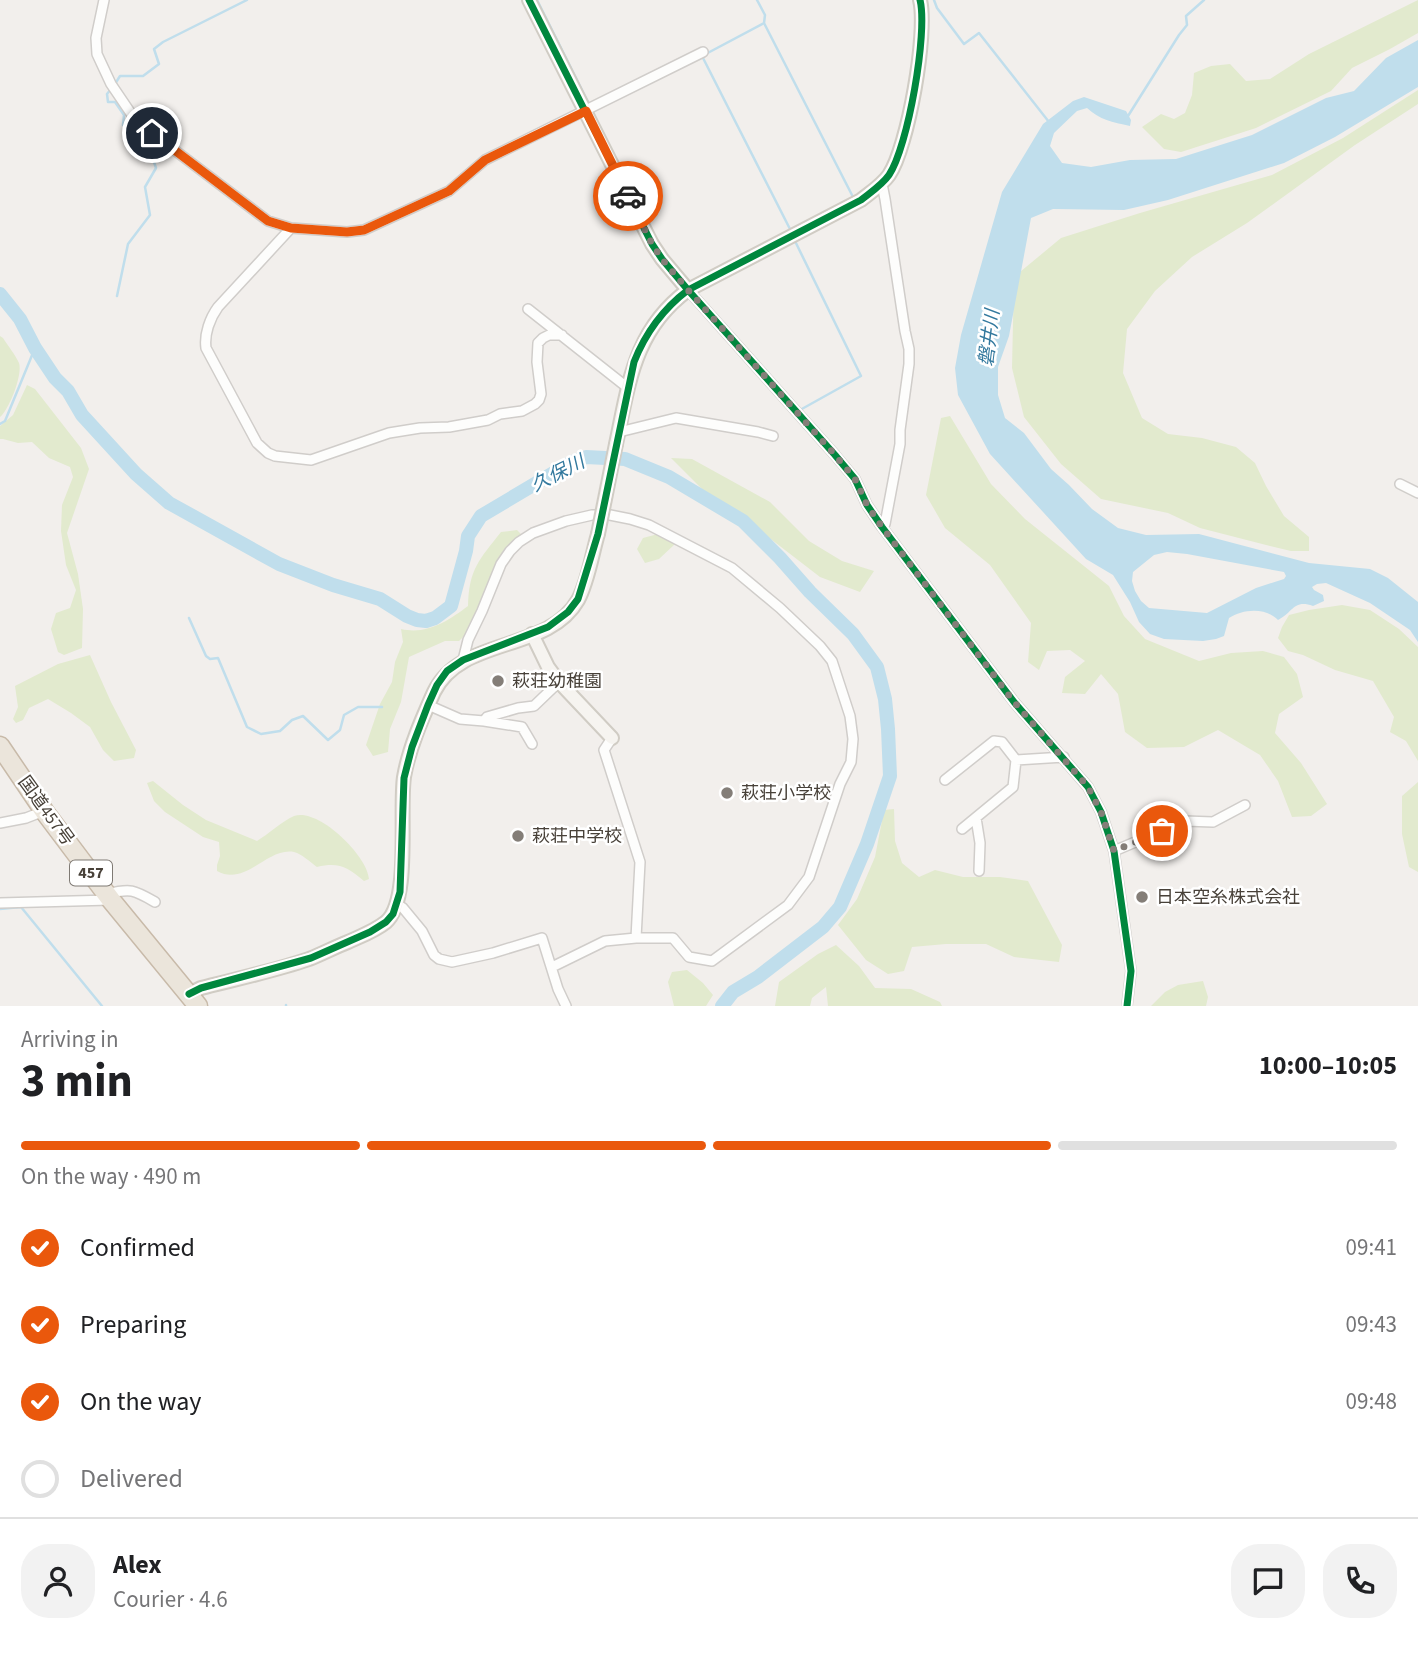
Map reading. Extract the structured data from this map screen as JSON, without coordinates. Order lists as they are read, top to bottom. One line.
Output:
{"streets":{"highway":["国道457号","457"]},"water":["磐井川","久保川"],"places":["萩荘幼稚園","萩荘小学校","萩荘中学校","日本空糸株式会社"],"page":{"heading":["3 min","Arriving in","10:00–10:05"],"panel":["Alex","Courier · 4.6"],"bar":"On the way · 490 m","list":[["Confirmed","09:41"],["Preparing","09:43"],["On the way","09:48"],"Delivered"]}}
